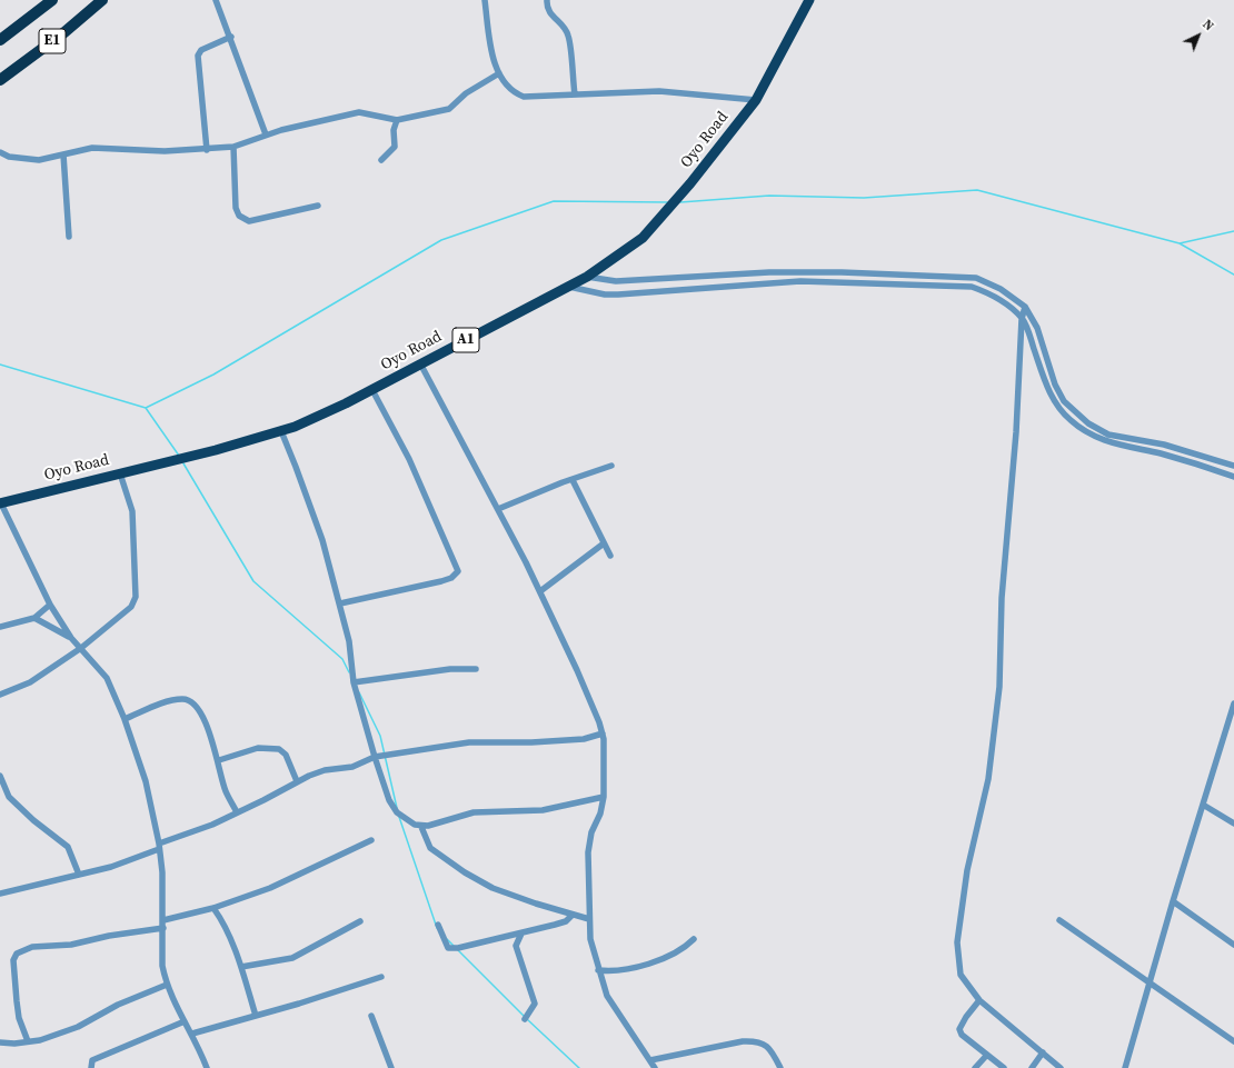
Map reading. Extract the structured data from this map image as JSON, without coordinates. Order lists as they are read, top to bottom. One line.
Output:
{"streets":{"highway":["E1","Oyo Road","A1"]},"north":"top right"}
